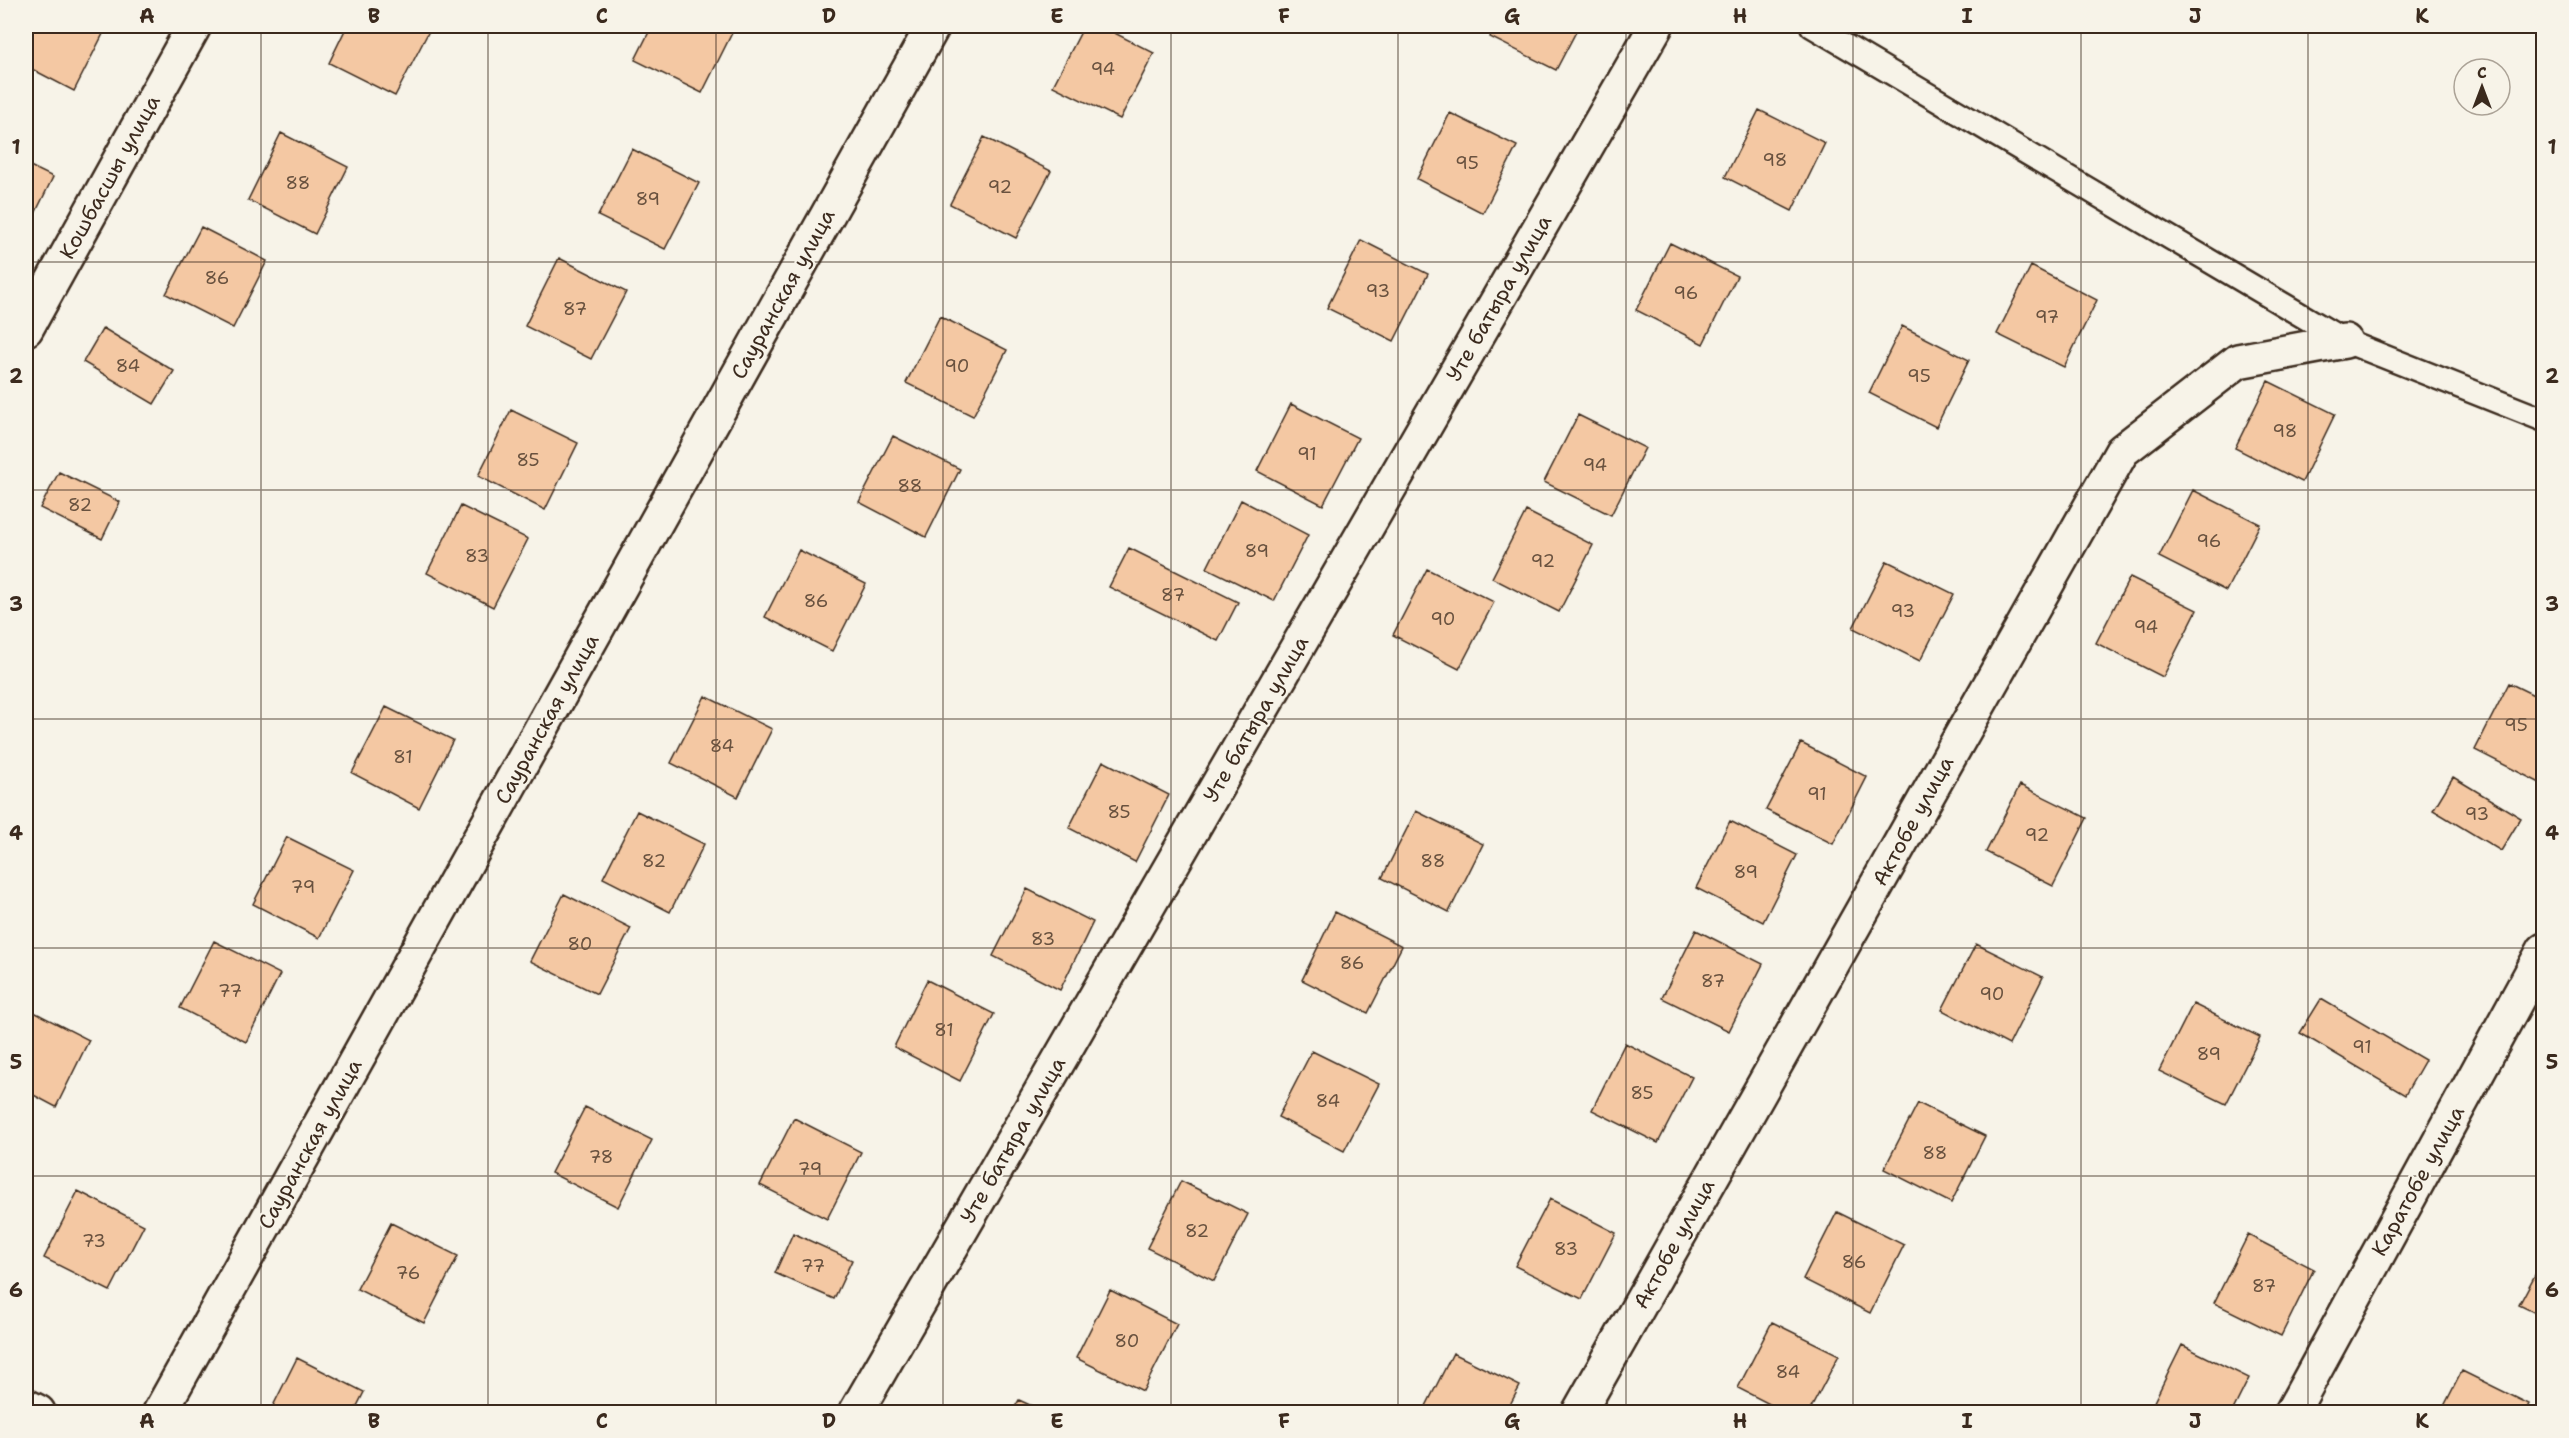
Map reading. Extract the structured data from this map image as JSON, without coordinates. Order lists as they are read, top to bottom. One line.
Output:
{"streets":{"street":["Кошбасшы улица","Сауранская улица","Уте батыра улица","Актобе улица","Каратобе улица"]},"house_numbers":["94","98","95","88","92","89","86","93","96","87","97","84","90","95","98","91","85","94","88","82","96","89","83","92","87","86","93","90","94","95","84","81","91","85","93","92","82","88","89","79","83","80","86","87","77","90","81","91","89","85","84","88","78","79","82","73","83","86","77","76","87","80","84"],"north":"top","grid":{"columns":["A","B","C","D","E","F","G","H","I","J","K"],"rows":["1","2","3","4","5","6"]}}
